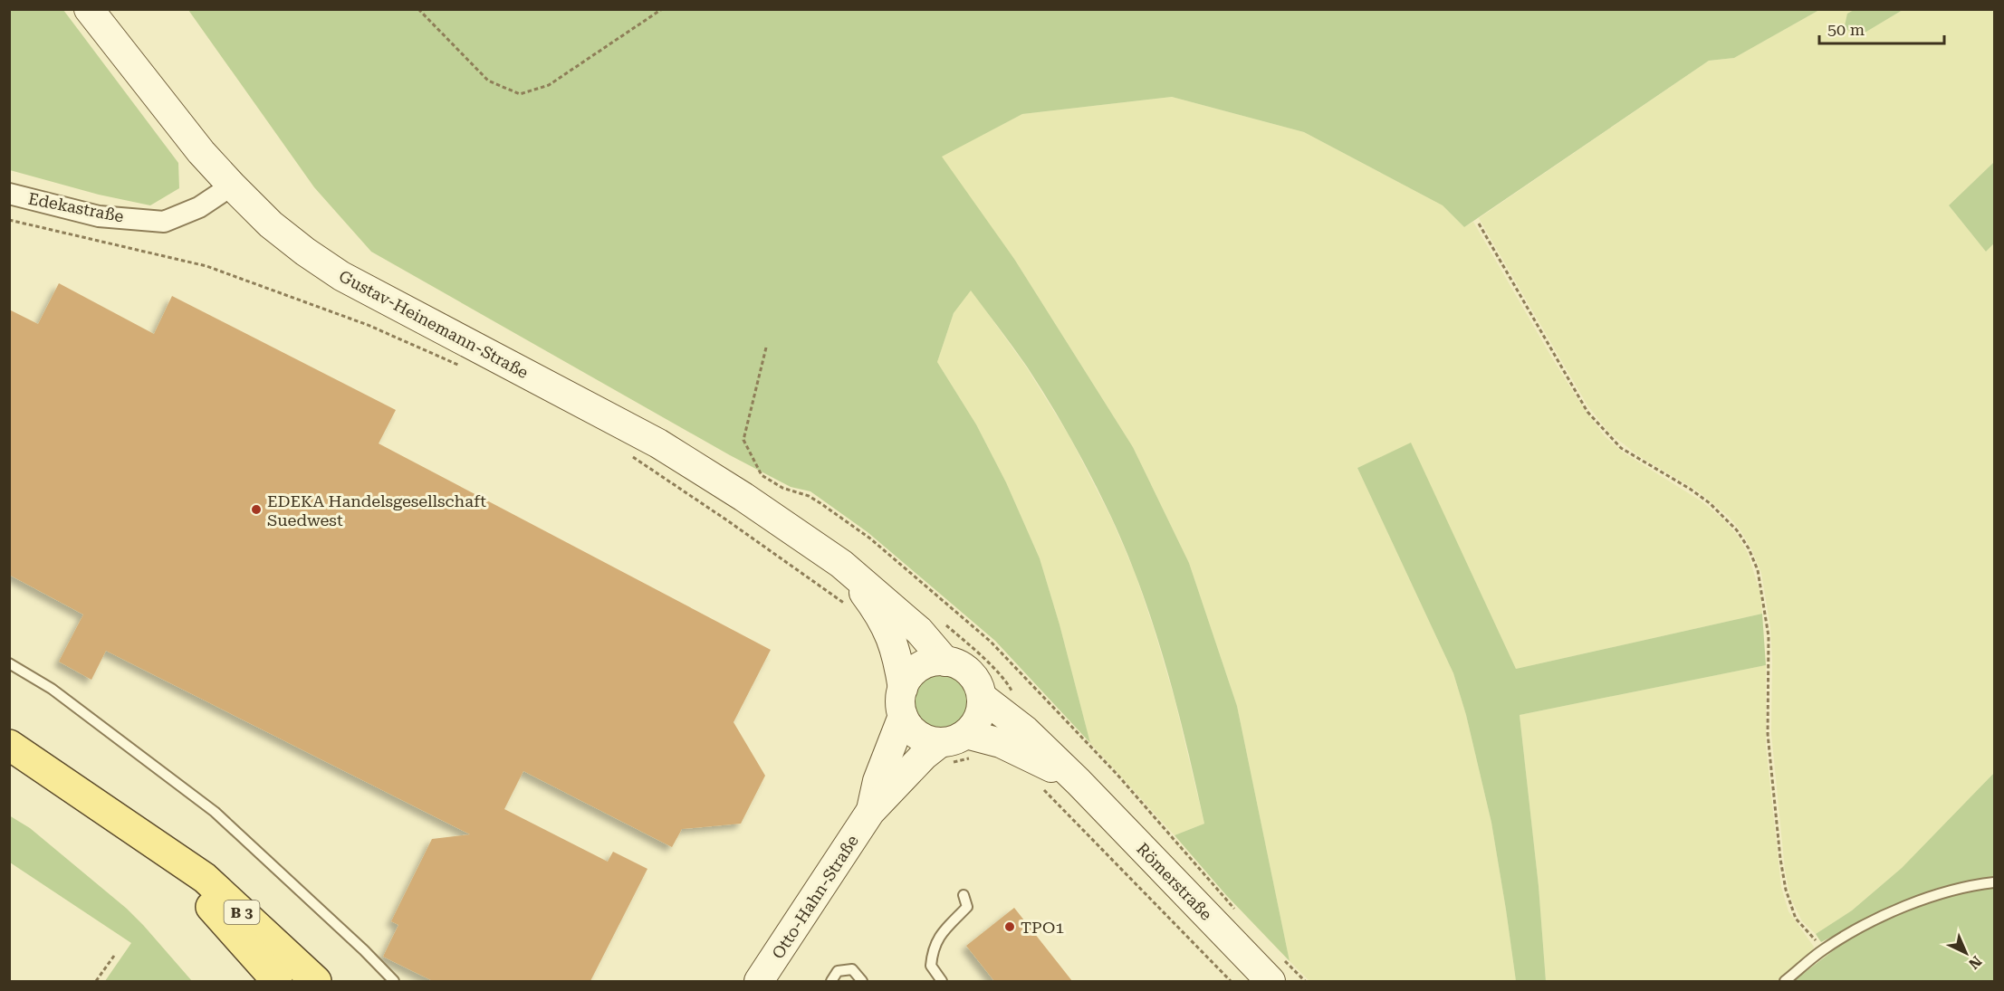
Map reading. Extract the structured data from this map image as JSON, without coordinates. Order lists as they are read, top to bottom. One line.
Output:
{"streets":{"main road":["B 3"],"street":["Edekastraße","Gustav-Heinemann-Straße","Römerstraße","Otto-Hahn-Straße"]},"crossings":[["Edekastraße","Gustav-Heinemann-Straße"],["Gustav-Heinemann-Straße","Römerstraße"],["Gustav-Heinemann-Straße","Otto-Hahn-Straße"],["Römerstraße","Otto-Hahn-Straße"]],"places":["EDEKA Handelsgesellschaft Suedwest","TPO1"],"scale_bar":"50 m","north":"bottom right"}
